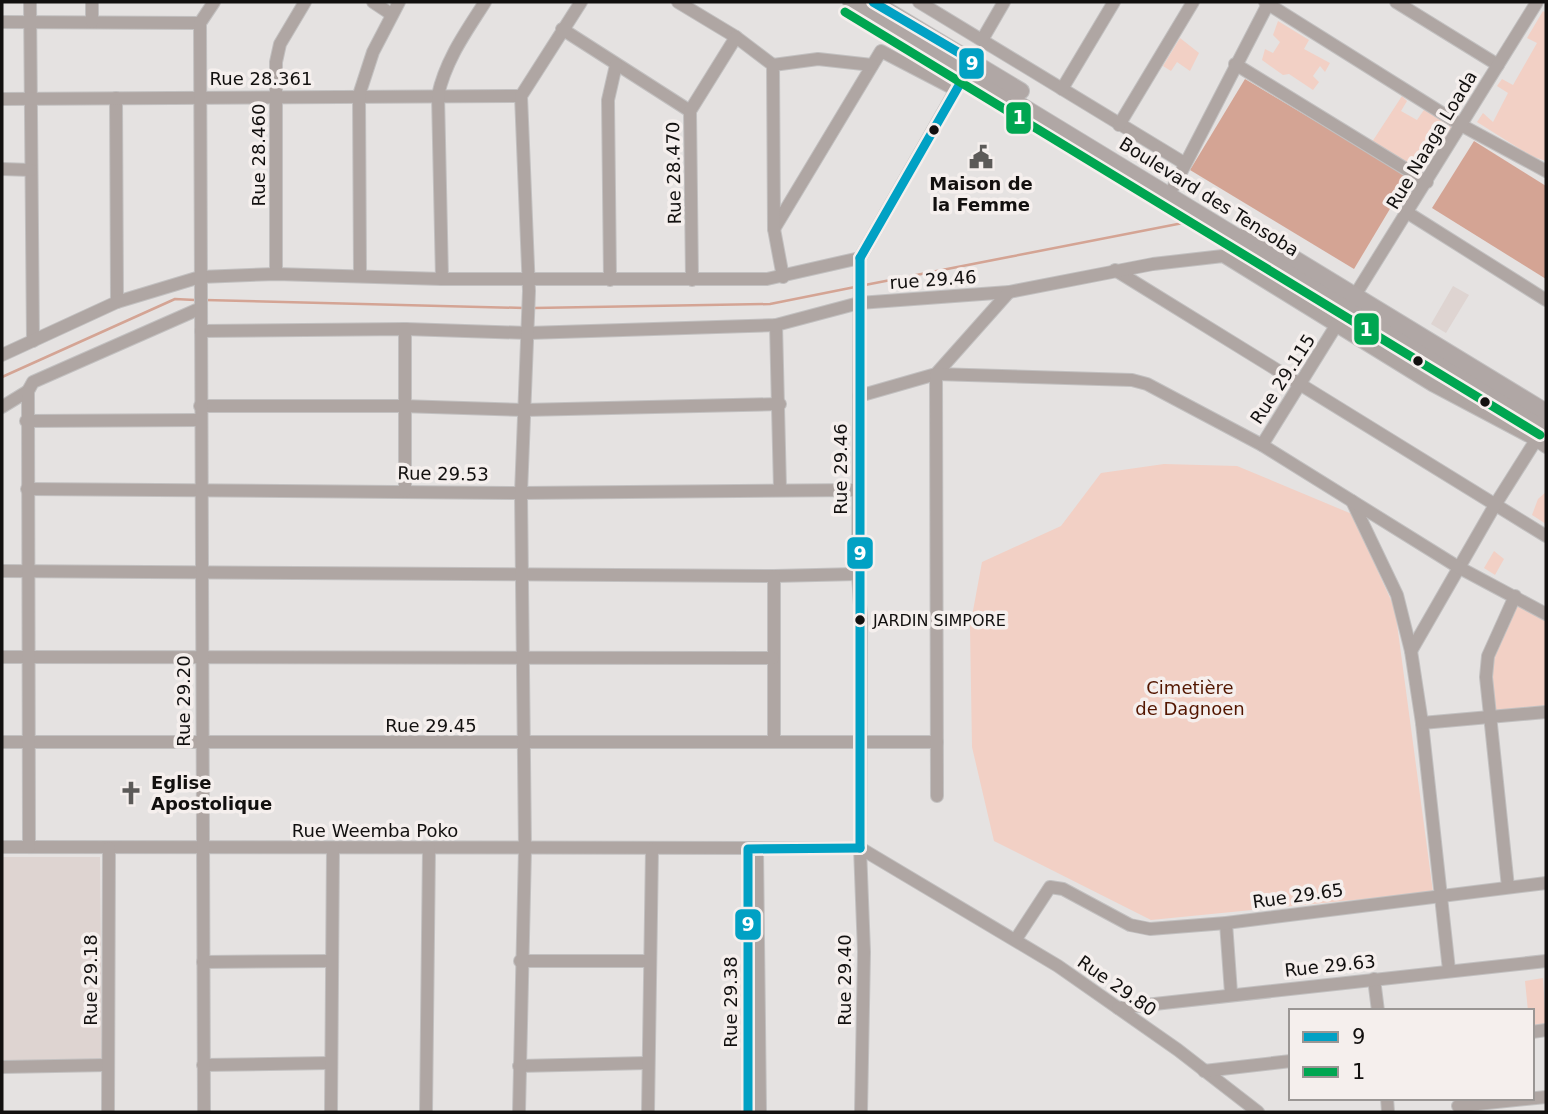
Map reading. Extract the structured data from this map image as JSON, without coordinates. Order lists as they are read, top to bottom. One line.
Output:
{"streets":{"main road":["Boulevard des Tensoba"],"street":["Rue 28.361","Rue Naaga Loada","Rue 28.460","Rue 28.470","rue 29.46","Rue 29.115","Rue 29.46","Rue 29.53","Rue 29.20","Rue 29.45","Rue Weemba Poko","Rue 29.65","Rue 29.63","Rue 29.18","Rue 29.40","Rue 29.80","Rue 29.38"]},"crossings":[["Rue 28.361","Rue 28.460"],["Rue Naaga Loada","Boulevard des Tensoba"],["Rue Naaga Loada","Rue 29.115"],["Boulevard des Tensoba","Rue 29.115"],["rue 29.46","Rue 29.115"],["rue 29.46","Rue 29.46"],["rue 29.46","Rue 29.20"],["Rue 29.46","Rue 29.53"],["Rue 29.46","Rue 29.45"],["Rue 29.46","Rue Weemba Poko"],["Rue 29.46","Rue 29.40"],["Rue 29.46","Rue 29.80"],["Rue 29.53","Rue 29.20"],["Rue 29.20","Rue 29.45"],["Rue 29.20","Rue Weemba Poko"],["Rue Weemba Poko","Rue 29.18"],["Rue Weemba Poko","Rue 29.40"],["Rue Weemba Poko","Rue 29.80"],["Rue Weemba Poko","Rue 29.38"],["Rue 29.65","Rue 29.80"],["Rue 29.63","Rue 29.80"],["Rue 29.40","Rue 29.80"]],"parks":["Cimetière de Dagnoen"],"places":{"public building":["Maison de la Femme"],"other":["JARDIN SIMPORE"],"church":["Eglise Apostolique"]},"lines":["transit line 9","transit line 1"],"legend":["9","1"]}
